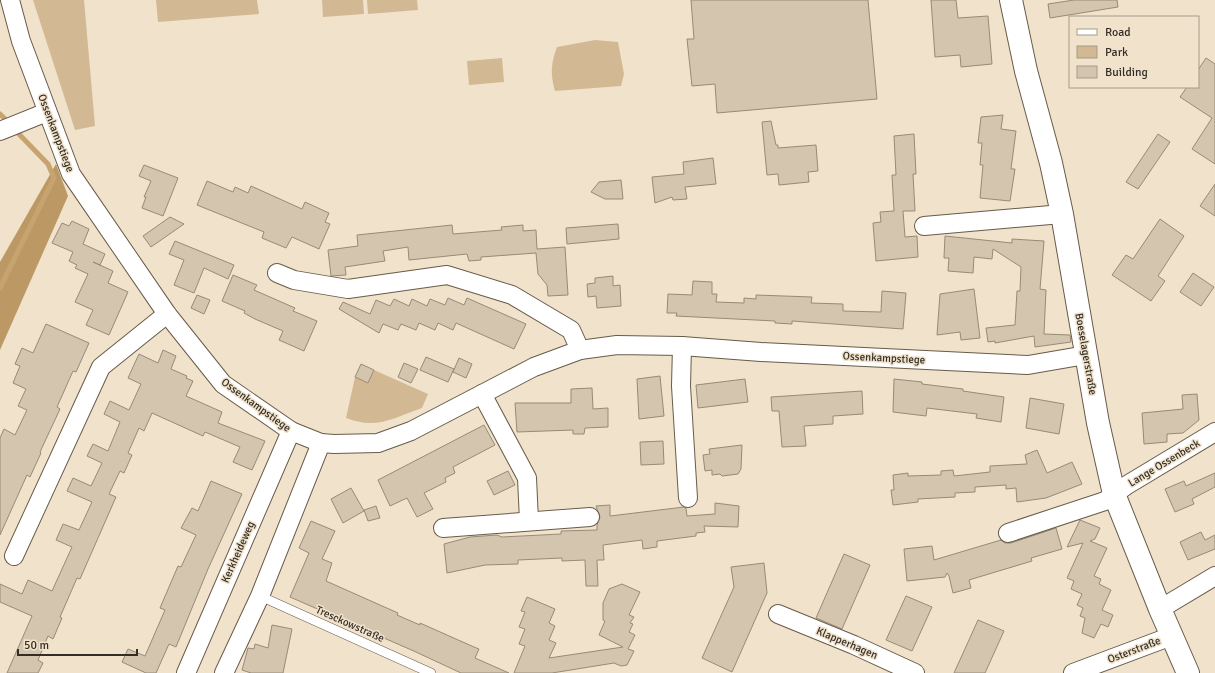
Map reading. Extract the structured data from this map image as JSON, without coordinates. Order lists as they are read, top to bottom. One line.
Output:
{"streets":{"street":["Ossenkampstiege","Boeselagerstraße","Lange Ossenbeck","Kerkheideweg","Klapperhagen","Osterstraße"],"lane":["Tresckowstraße"]},"crossings":[["Ossenkampstiege","Boeselagerstraße"],["Ossenkampstiege","Kerkheideweg"],["Boeselagerstraße","Lange Ossenbeck"],["Boeselagerstraße","Osterstraße"]],"legend":["Road","Park","Building"],"scale_bar":"50 m"}
